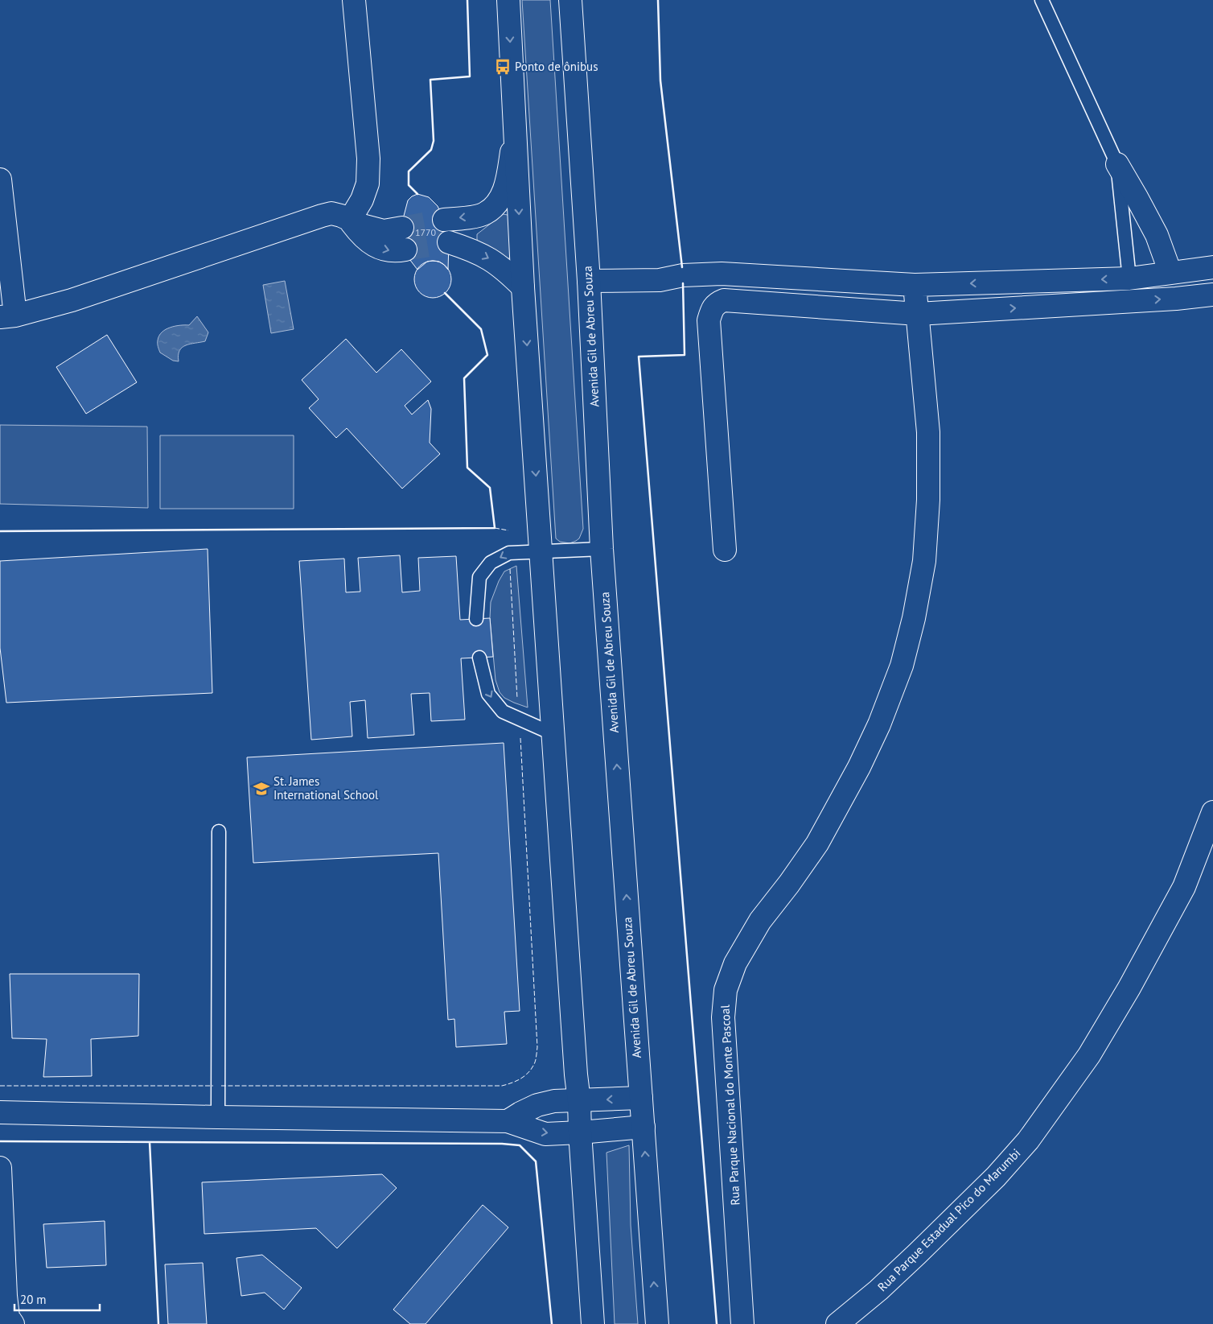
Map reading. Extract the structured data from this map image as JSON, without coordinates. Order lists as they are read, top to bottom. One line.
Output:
{"streets":{"street":["Avenida Gil de Abreu Souza","Rua Parque Nacional do Monte Pascoal","Rua Parque Estadual Pico do Marumbi"]},"places":{"bus stop":["Ponto de ônibus"],"school or university":["St. James International School"]},"house_numbers":["1770"],"scale_bar":"20 m"}
